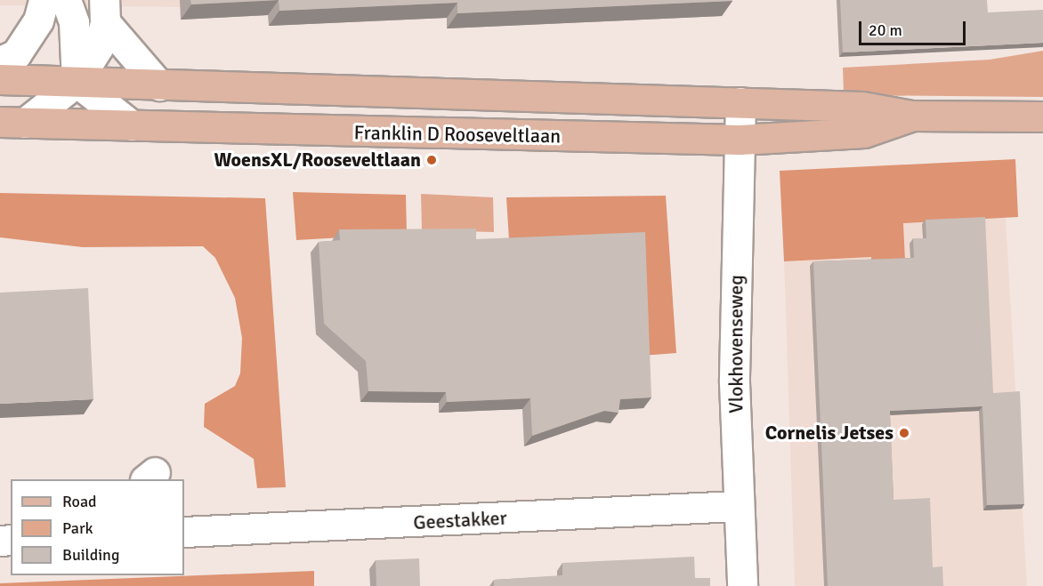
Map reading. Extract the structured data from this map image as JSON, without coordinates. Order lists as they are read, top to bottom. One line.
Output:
{"streets":{"main road":["Franklin D Rooseveltlaan"],"street":["Vlokhovenseweg","Geestakker"]},"crossings":[["Franklin D Rooseveltlaan","Vlokhovenseweg"],["Vlokhovenseweg","Geestakker"]],"places":["WoensXL/Rooseveltlaan","Cornelis Jetses"],"legend":["Road","Park","Building"],"scale_bar":"20 m"}
